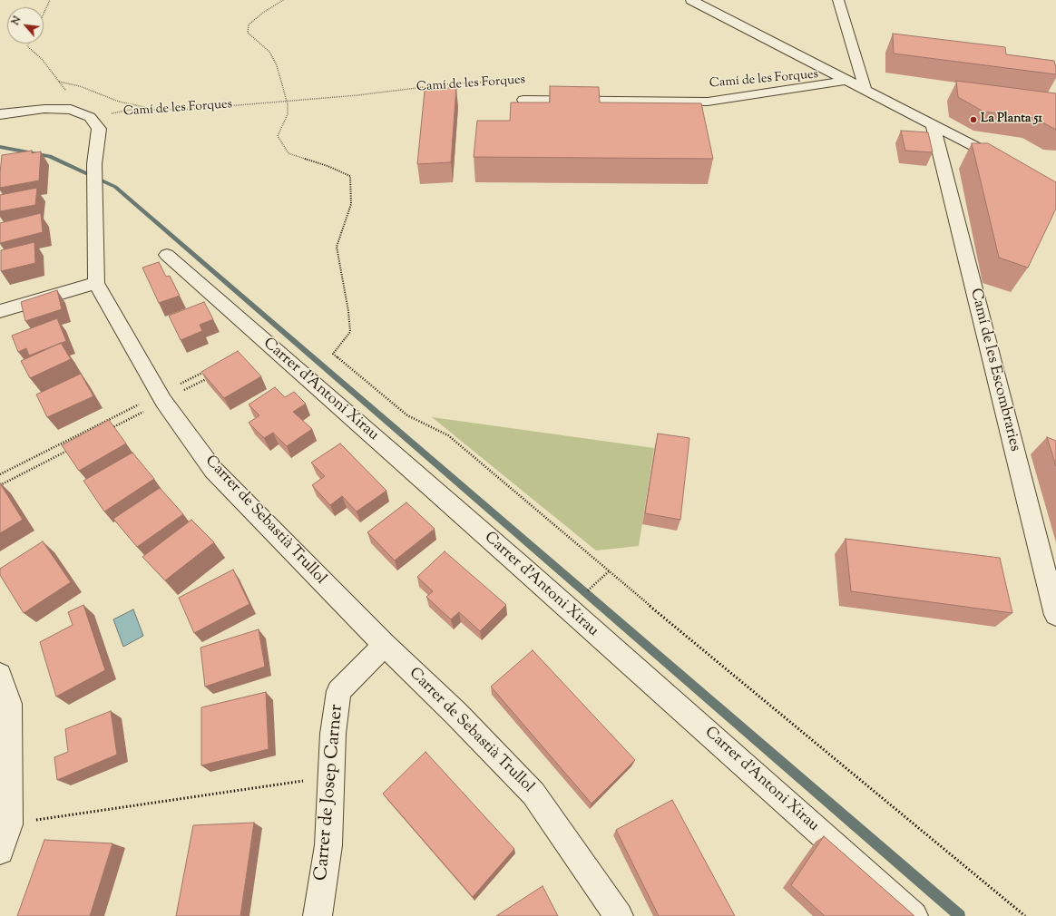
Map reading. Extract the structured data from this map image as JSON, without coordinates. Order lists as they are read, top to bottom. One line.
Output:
{"streets":{"street":["Camí de les Forques","Camí de les Escombraries","Carrer d'Antoni Xirau","Carrer de Sebastià Trullol","Carrer de Josep Carner"]},"crossings":[["Camí de les Forques","Camí de les Escombraries"],["Camí de les Forques","Carrer de Sebastià Trullol"],["Carrer de Sebastià Trullol","Carrer de Josep Carner"]],"places":["La Planta 51"],"north":"top left"}
